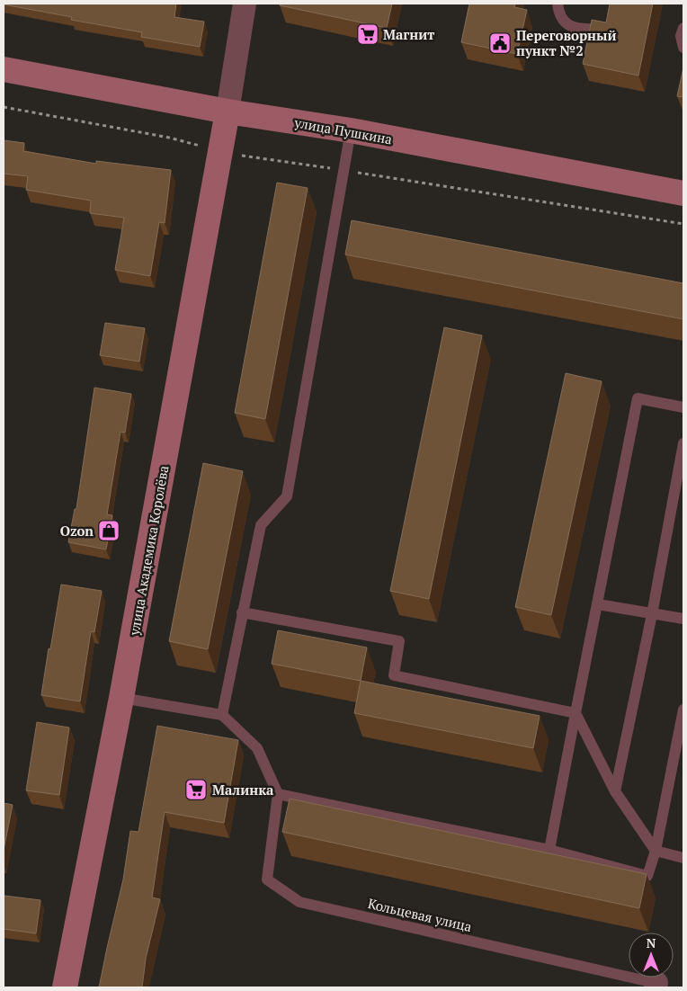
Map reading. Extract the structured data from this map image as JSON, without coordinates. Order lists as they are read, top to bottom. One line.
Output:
{"streets":{"street":["улица Пушкина","улица Академика Королёва"],"lane":["Кольцевая улица"]},"crossings":[["улица Пушкина","улица Академика Королёва"]],"places":{"supermarket":["Магнит","Малинка"],"public building":["Переговорный пункт №2"],"shop":["Ozon"]},"north":"top"}
